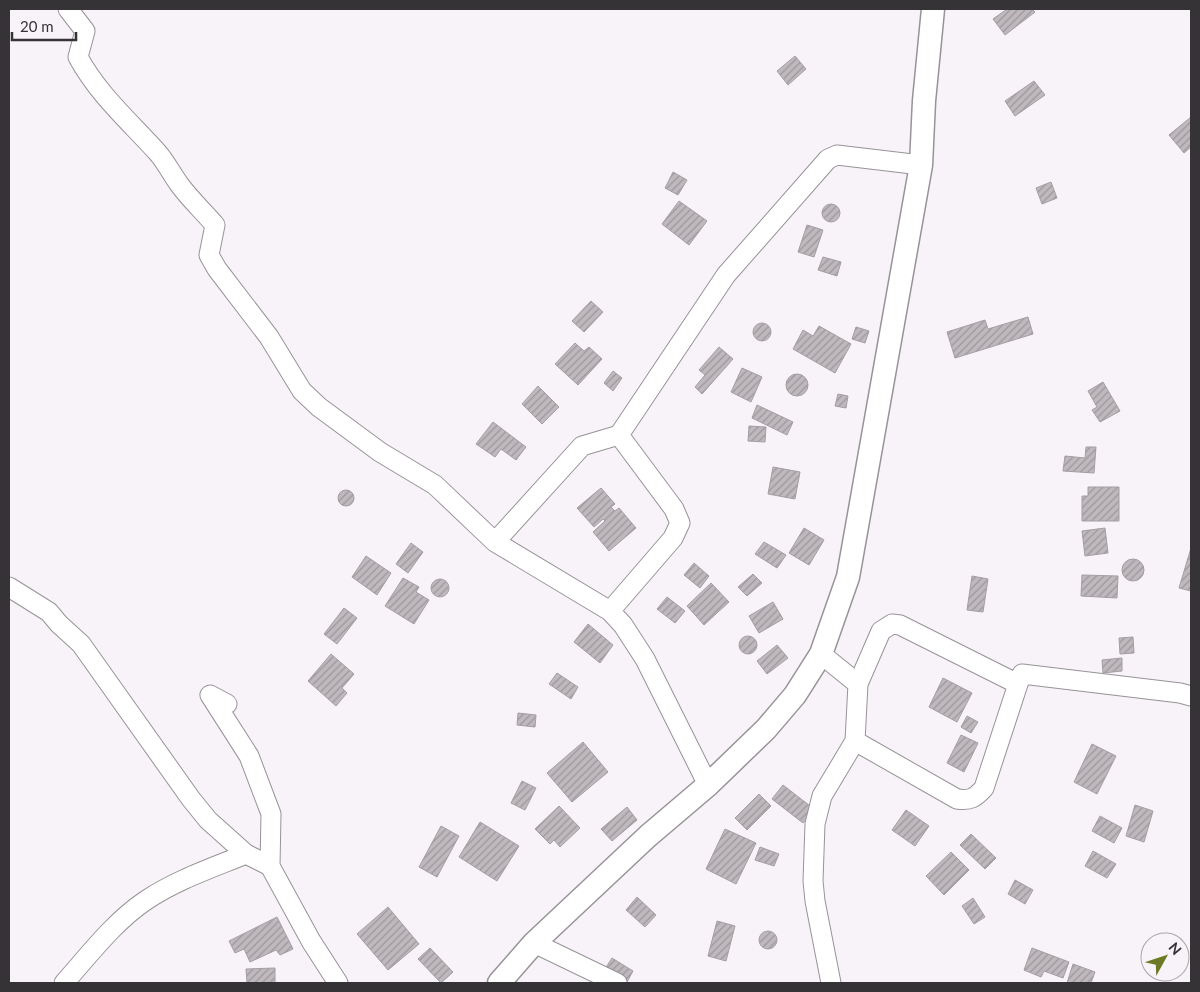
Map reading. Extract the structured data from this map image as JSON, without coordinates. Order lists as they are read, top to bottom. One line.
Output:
{"scale_bar":"20 m","north":"top right"}
